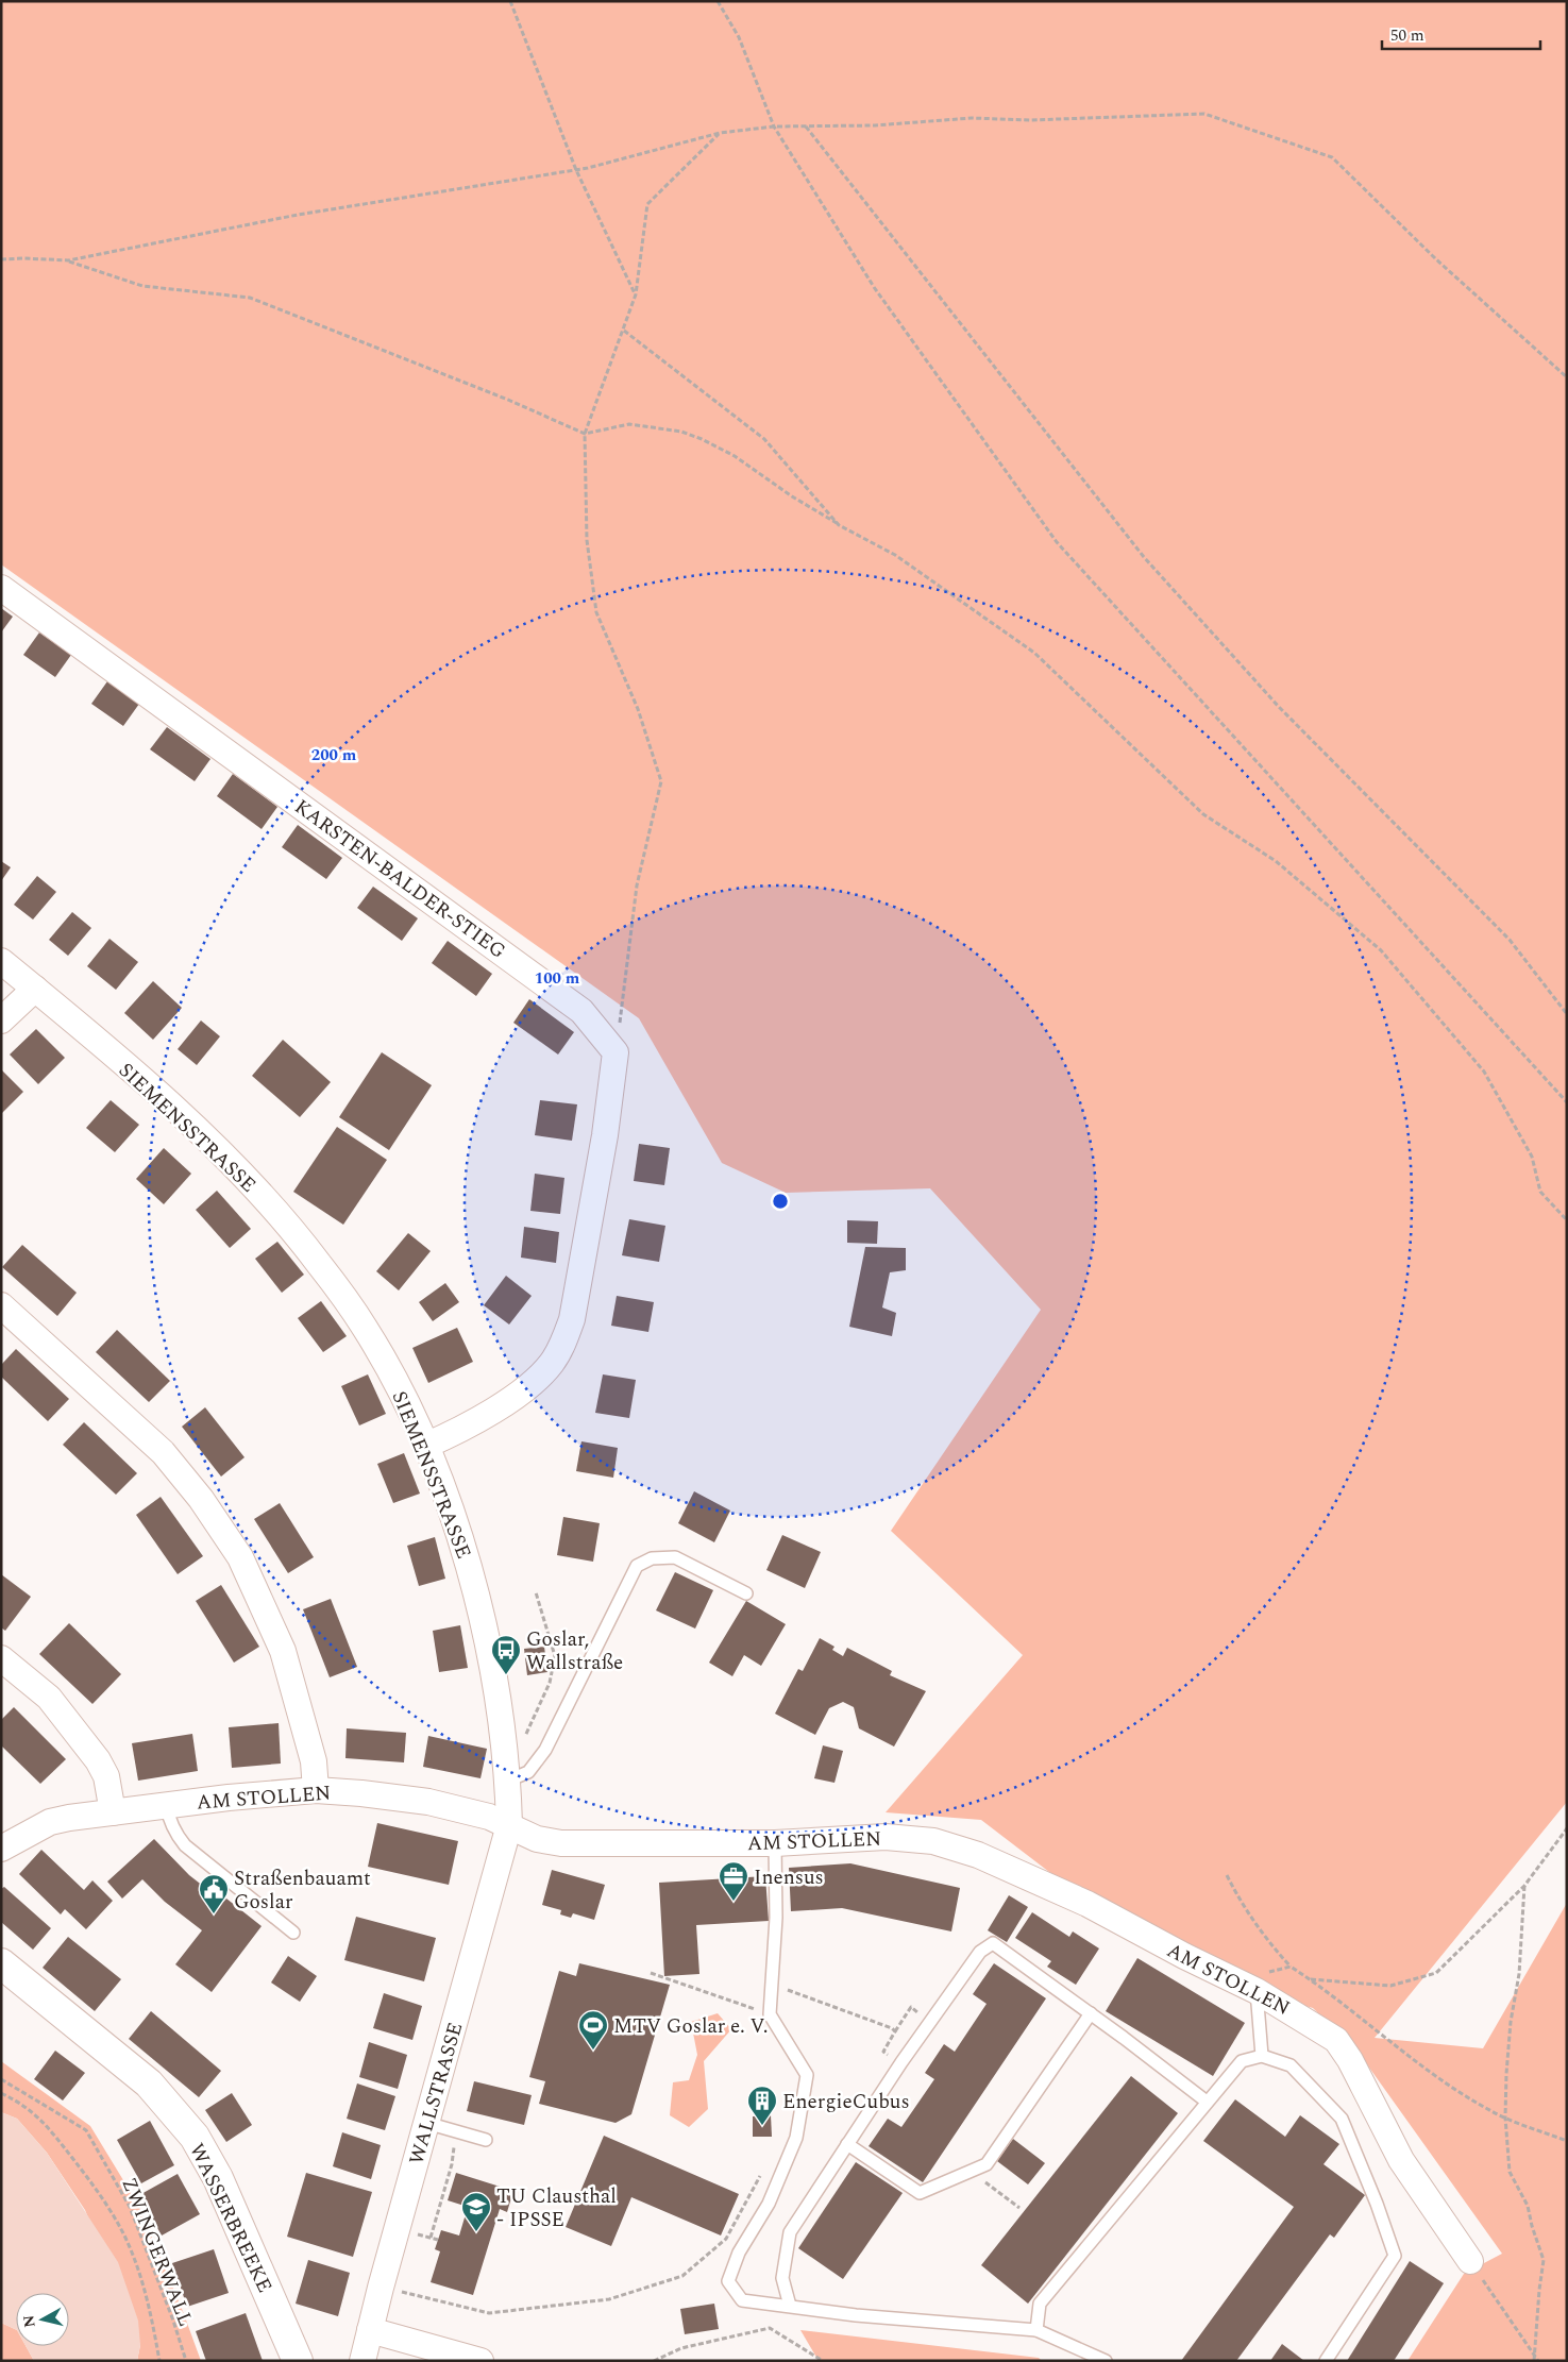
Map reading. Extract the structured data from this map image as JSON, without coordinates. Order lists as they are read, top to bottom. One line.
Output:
{"streets":{"main road":["WASSERBREEKE"],"street":["KARSTEN-BALDER-STIEG","SIEMENSSTRASSE","AM STOLLEN","WALLSTRASSE"],"path":["ZWINGERWALL"]},"crossings":[["SIEMENSSTRASSE","AM STOLLEN"],["SIEMENSSTRASSE","WALLSTRASSE"],["AM STOLLEN","WALLSTRASSE"]],"places":{"bus stop":["Goslar, Wallstraße"],"office":["Inensus"],"public building":["Straßenbauamt Goslar"],"sports":["MTV Goslar e. V."],"building":["EnergieCubus"],"school or university":["TU Clausthal - IPSSE"]},"scale_bar":"50 m","north":"left","rings":["200 m","100 m"]}
